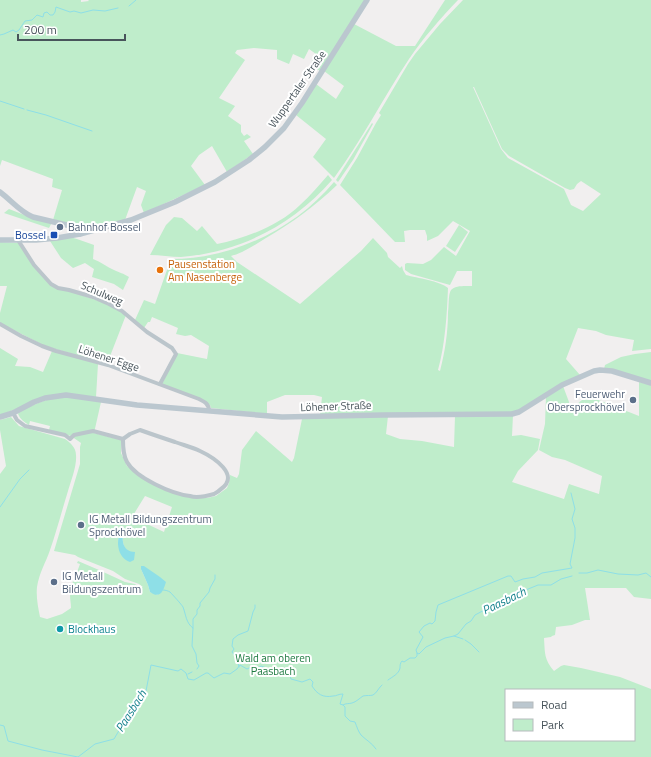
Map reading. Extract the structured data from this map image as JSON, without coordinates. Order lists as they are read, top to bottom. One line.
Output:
{"streets":{"street":["Wuppertaler Straße","Schulweg","Löhener Egge","Löhener Straße"]},"crossings":[["Wuppertaler Straße","Schulweg"],["Schulweg","Löhener Egge"],["Löhener Egge","Löhener Straße"]],"water":["Paasbach"],"parks":["Wald am oberen Paasbach"],"places":{"other":["Bahnhof Bossel","Pausenstation Am Nasenberge","Feuerwehr Obersprockhövel","IG Metall Bildungszentrum Sprockhövel","IG Metall Bildungszentrum","Blockhaus"],"transit":["Bossel"]},"legend":["Road","Park"],"scale_bar":"200 m"}
